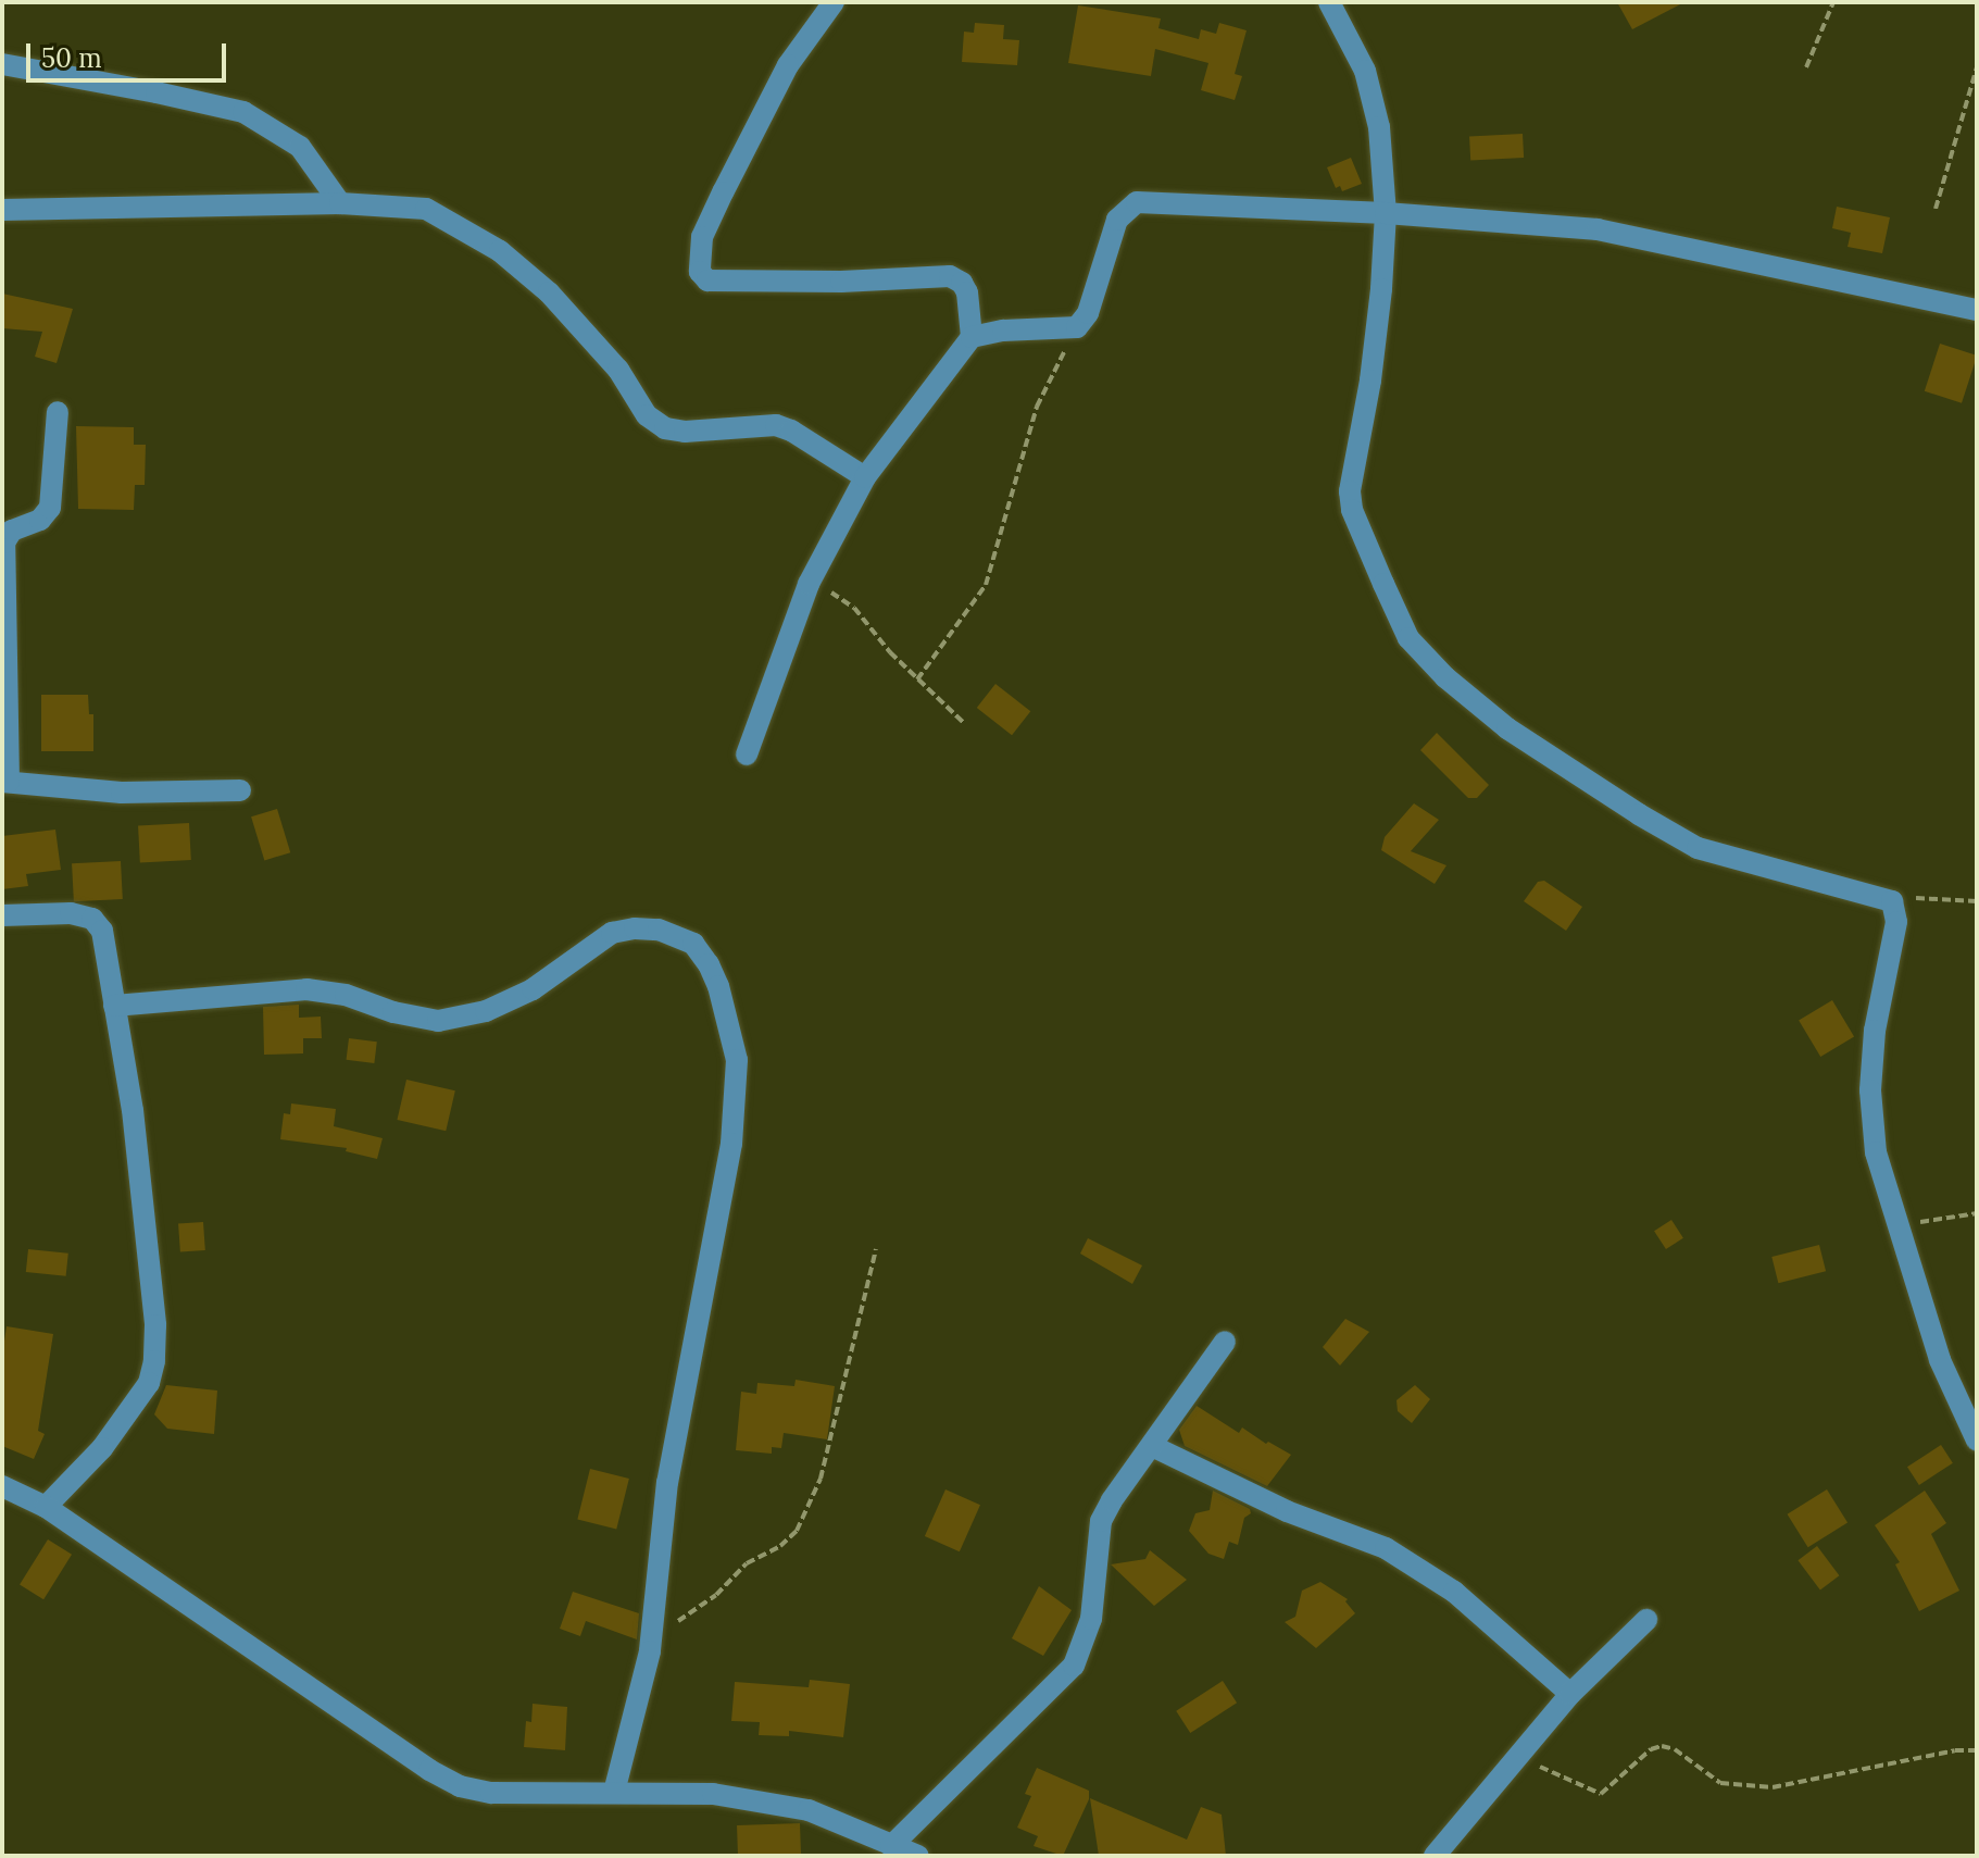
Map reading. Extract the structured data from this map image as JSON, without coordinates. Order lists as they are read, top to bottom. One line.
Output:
{"scale_bar":"50 m"}
